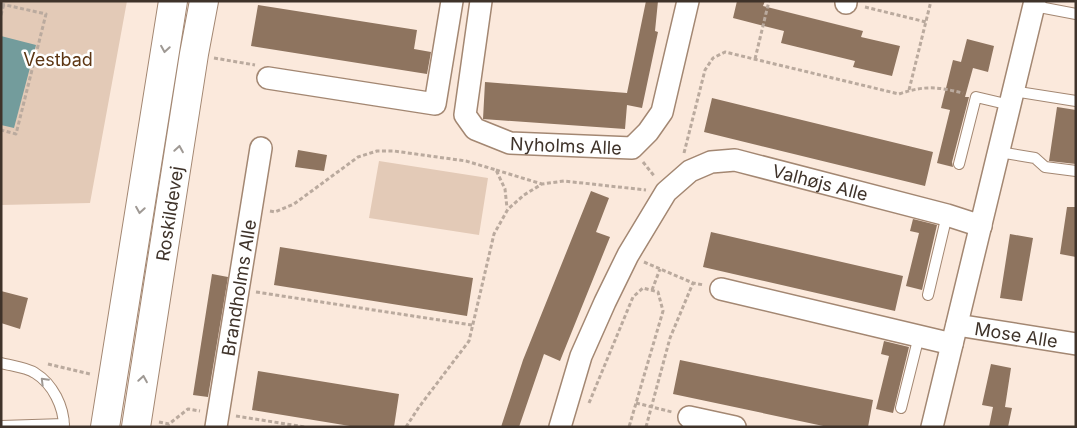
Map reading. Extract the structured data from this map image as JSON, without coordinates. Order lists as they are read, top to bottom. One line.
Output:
{"streets":{"main road":["Roskildevej"],"street":["Nyholms Alle","Valhøjs Alle","Brandholms Alle","Mose Alle"]},"parks":["Vestbad"]}
